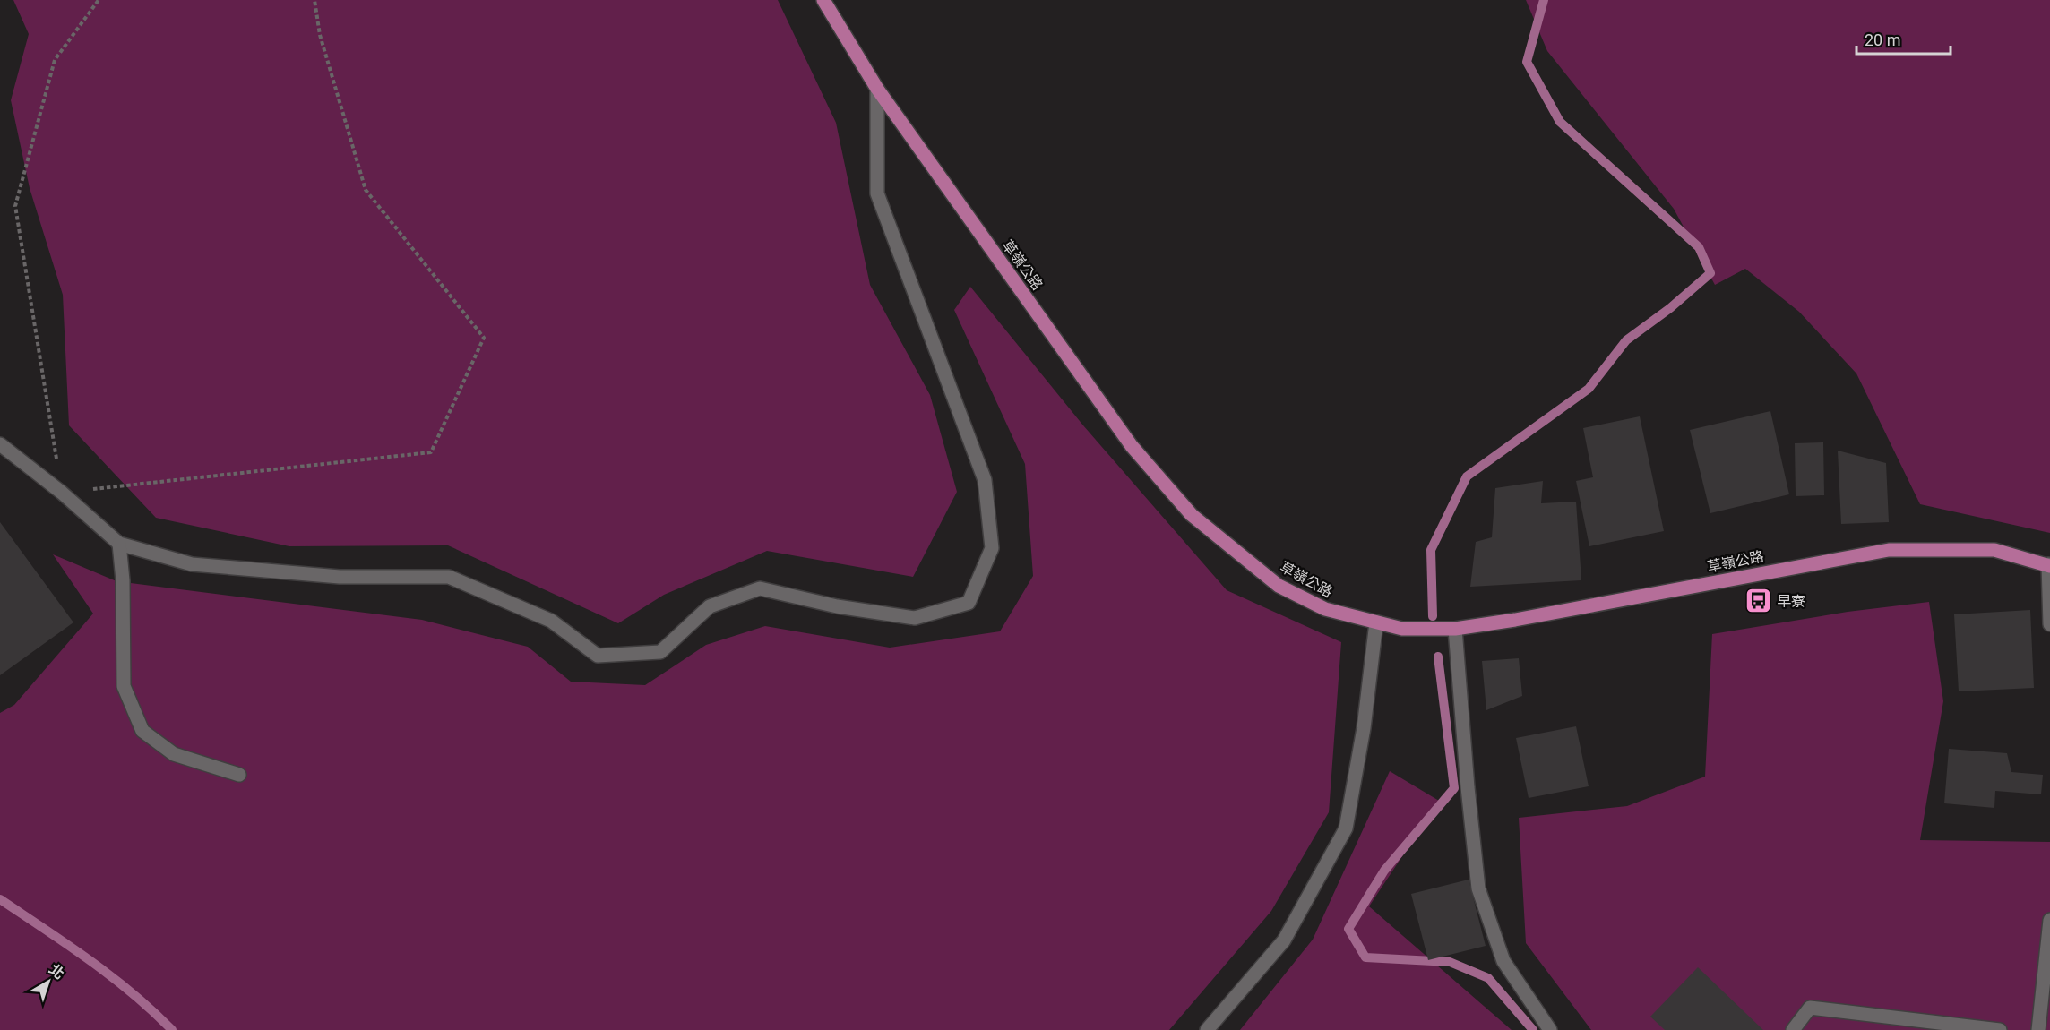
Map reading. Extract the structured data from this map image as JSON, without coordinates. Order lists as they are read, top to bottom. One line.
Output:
{"streets":{"main road":["草嶺公路"]},"places":{"bus stop":["早寮"]},"scale_bar":"20 m","north":"top right"}
